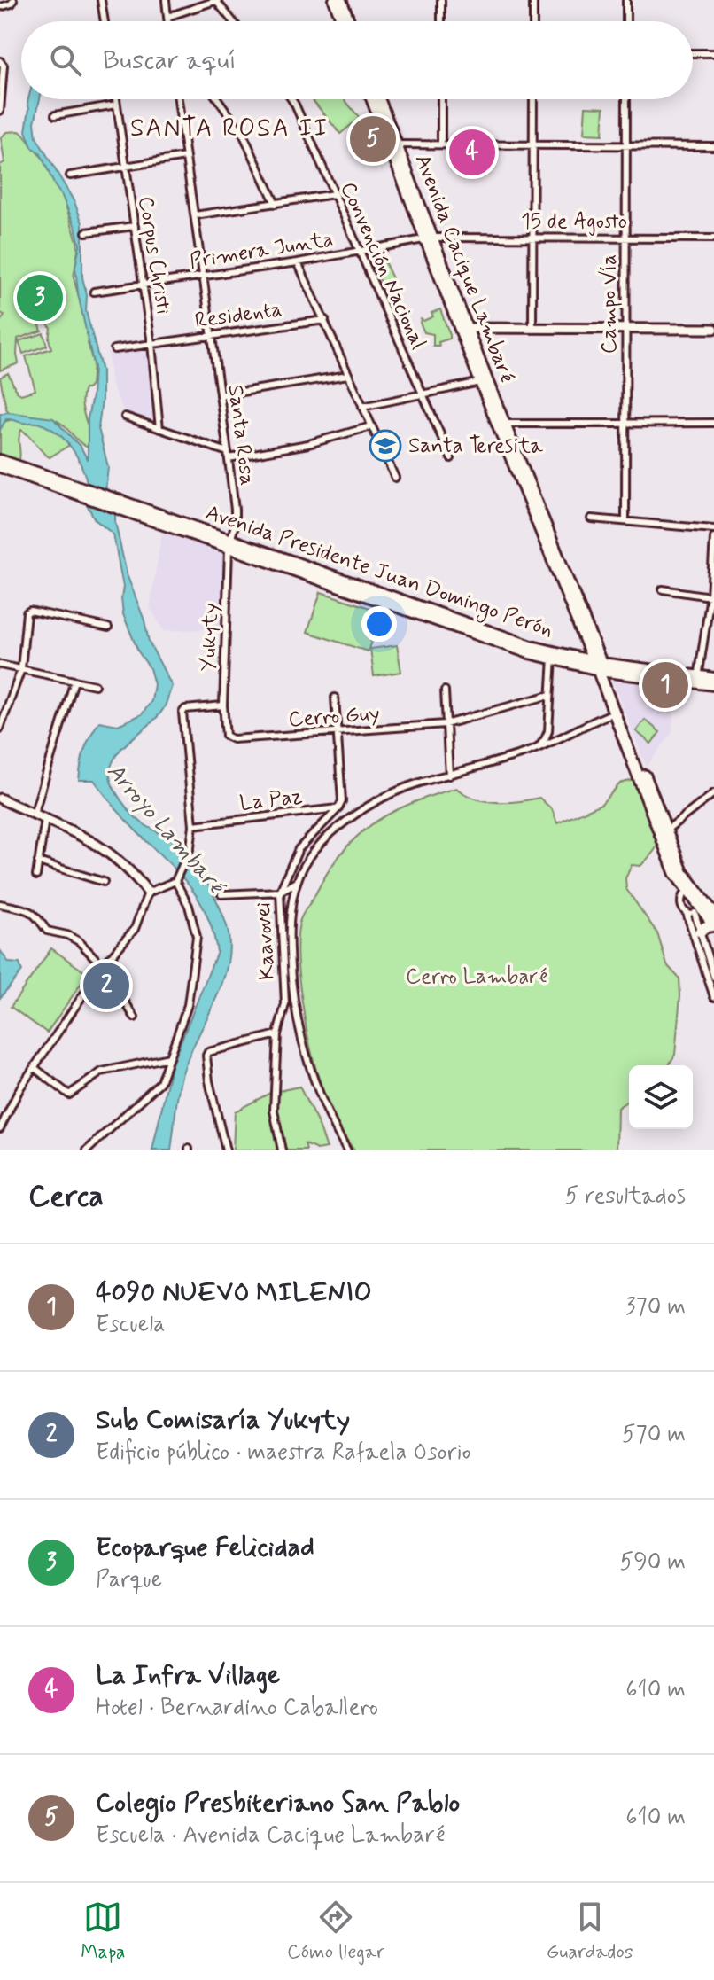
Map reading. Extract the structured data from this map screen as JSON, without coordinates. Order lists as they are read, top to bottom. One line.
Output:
{"streets":{"main road":["Avenida Cacique Lambaré","Avenida Presidente Juan Domingo Perón"],"street":["15 de Agosto","Primera Junta","Corpus Christi","Convención Nacional","Campo Vía","Residenta","Santa Rosa","Yukyty","Cerro Guy","La Paz","Kaavovei"]},"crossings":[["15 de Agosto","Primera Junta"],["15 de Agosto","Avenida Cacique Lambaré"],["15 de Agosto","Campo Vía"],["Primera Junta","Corpus Christi"],["Primera Junta","Convención Nacional"],["Primera Junta","Avenida Cacique Lambaré"],["Primera Junta","Santa Rosa"],["Corpus Christi","Residenta"],["Residenta","Santa Rosa"],["Santa Rosa","Avenida Presidente Juan Domingo Perón"],["Santa Rosa","Yukyty"],["Avenida Presidente Juan Domingo Perón","Yukyty"],["Yukyty","Cerro Guy"],["La Paz","Kaavovei"]],"districts":["SANTA ROSA II"],"water":["Arroyo Lambaré"],"parks":["Cerro Lambaré"],"places":{"school or university":["Santa Teresita"]},"page":{"search":"Buscar aquí","pins":["5","4","3","1","2"],"heading":["Cerca","5 resultados"],"list":[{"mark":"1","name":"4090 NUEVO MILENIO","note":"Escuela","value":"370 m"},{"mark":"2","name":"Sub Comisaría Yukyty","note":"Edificio público · maestra Rafaela Osorio","value":"570 m"},{"mark":"3","name":"Ecoparque Felicidad","note":"Parque","value":"590 m"},{"mark":"4","name":"La Infra Village","note":"Hotel · Bernardino Caballero","value":"610 m"},{"mark":"5","name":"Colegio Presbiteriano San Pablo","note":"Escuela · Avenida Cacique Lambaré","value":"610 m"}],"nav":["Mapa","Cómo llegar","Guardados"]}}
